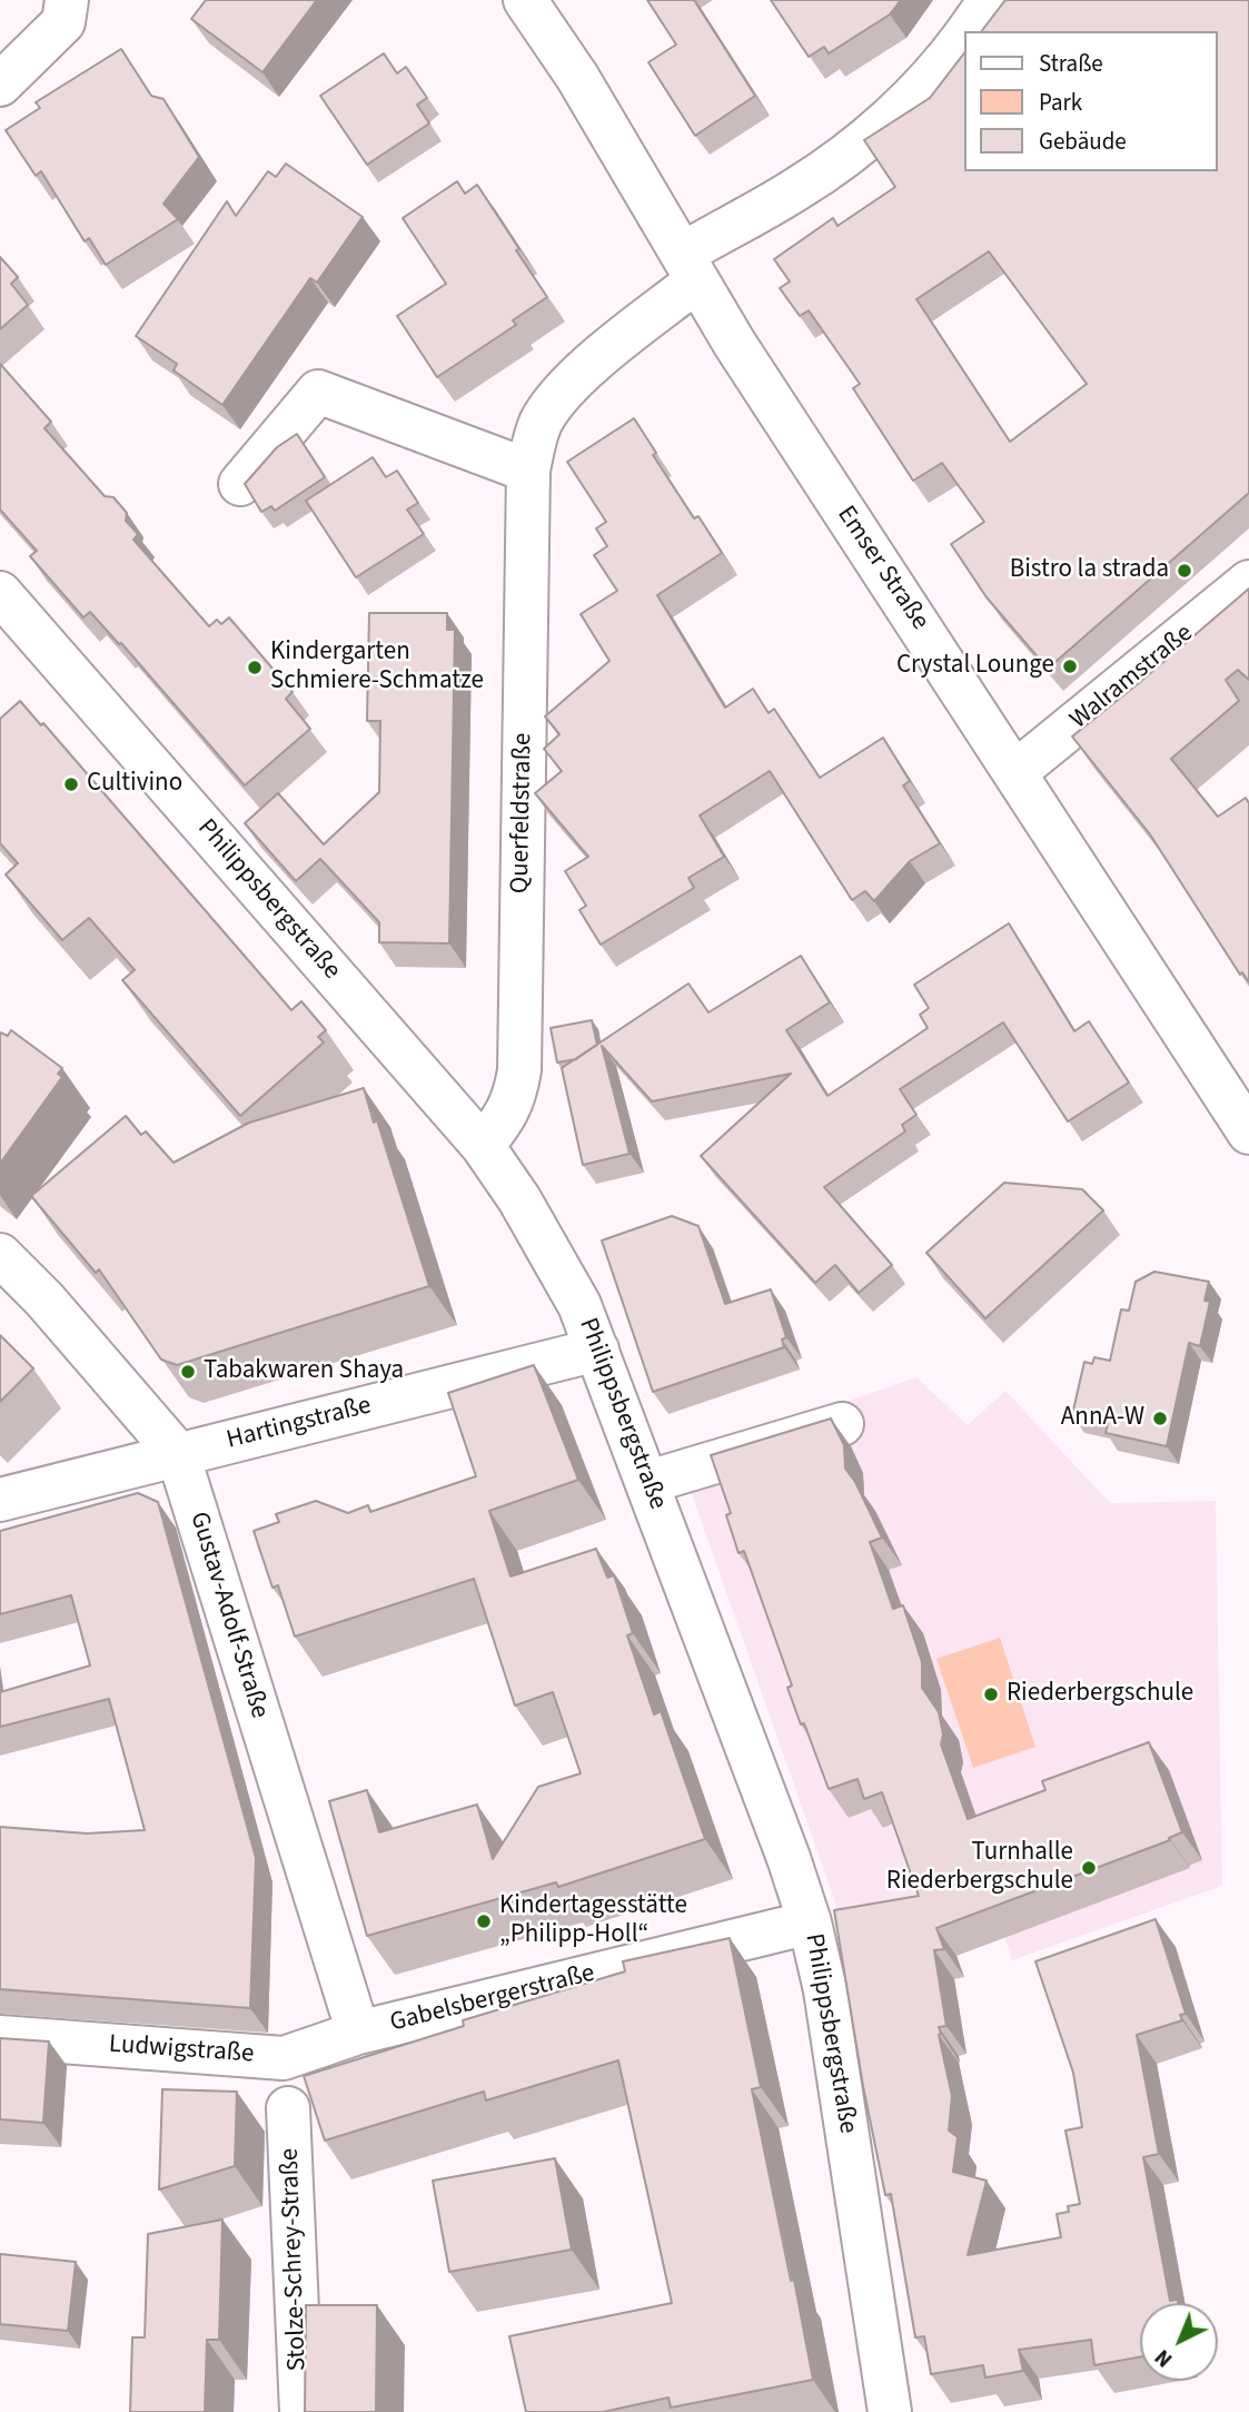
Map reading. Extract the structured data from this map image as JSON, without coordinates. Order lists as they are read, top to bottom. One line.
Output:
{"streets":{"street":["Emser Straße","Walramstraße","Querfeldstraße","Philippsbergstraße","Hartingstraße","Gustav-Adolf-Straße","Gabelsbergerstraße","Ludwigstraße","Stolze-Schrey-Straße"]},"crossings":[["Emser Straße","Walramstraße"],["Emser Straße","Querfeldstraße"],["Querfeldstraße","Philippsbergstraße"],["Philippsbergstraße","Hartingstraße"],["Philippsbergstraße","Gabelsbergerstraße"],["Hartingstraße","Gustav-Adolf-Straße"],["Gustav-Adolf-Straße","Gabelsbergerstraße"],["Gustav-Adolf-Straße","Ludwigstraße"],["Gabelsbergerstraße","Ludwigstraße"]],"places":["Bistro la strada","Crystal Lounge","Kindergarten Schmiere-Schmatze","Cultivino","Tabakwaren Shaya","AnnA-W","Riederbergschule","Turnhalle Riederbergschule","Kindertagesstätte „Philipp-Holl“"],"legend":["Straße","Park","Gebäude"],"north":"bottom left"}
